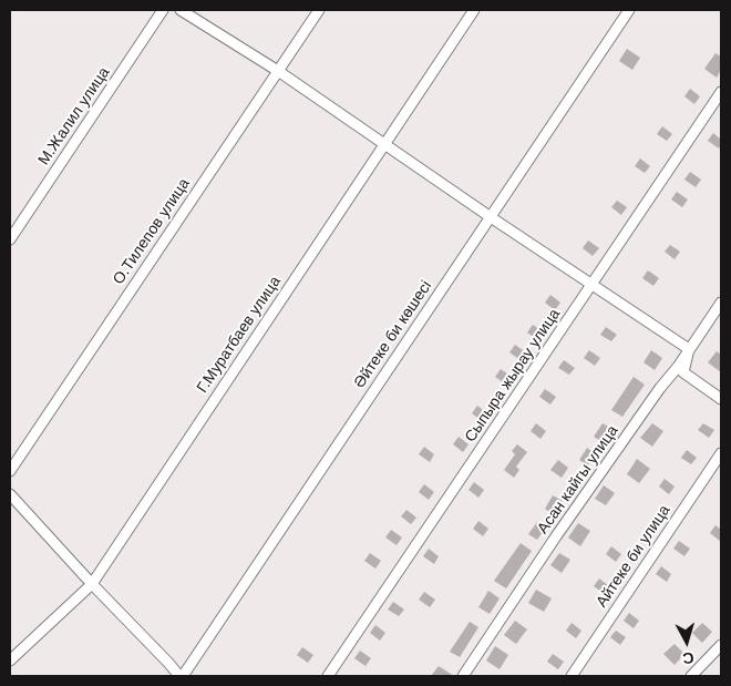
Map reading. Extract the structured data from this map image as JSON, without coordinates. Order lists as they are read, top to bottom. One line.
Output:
{"streets":{"street":["М.Жалил улица","О.Тилепов улица","Г.Муратбаев улица","Әйтеке би көшесі","Сыпыра жырау улица","Асан кайгы улица","Айтеке би улица"]},"north":"bottom"}
